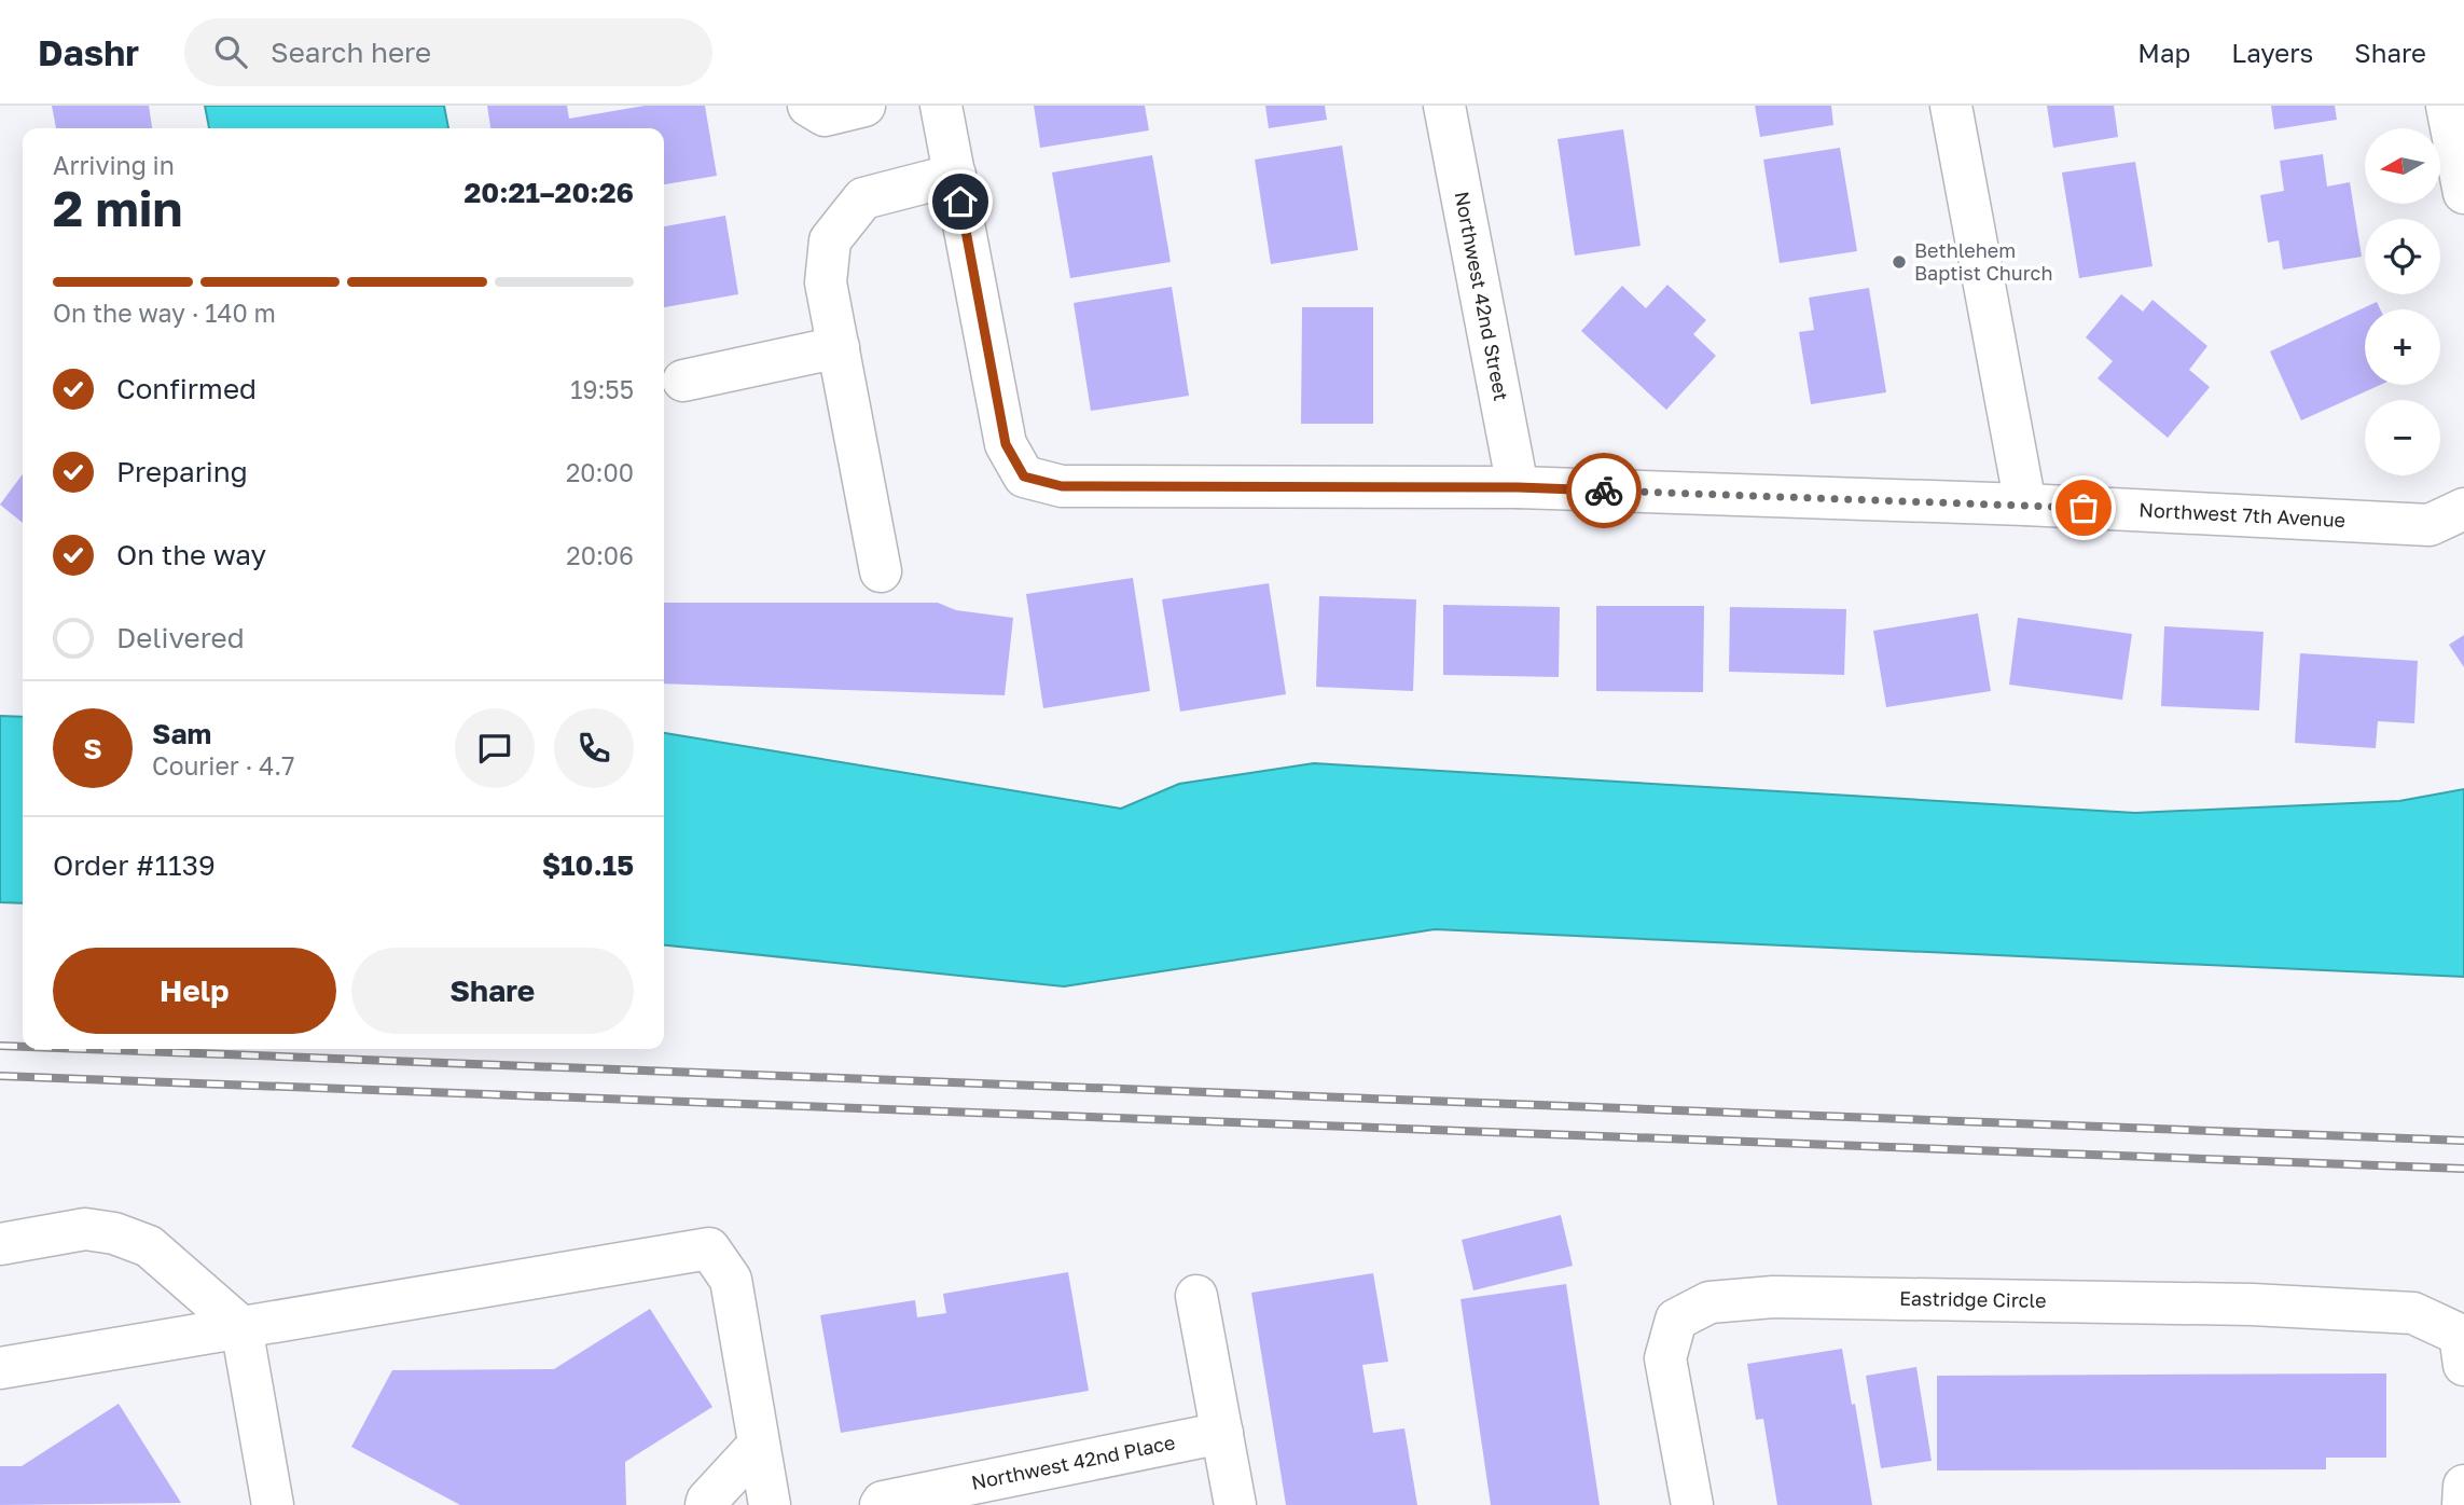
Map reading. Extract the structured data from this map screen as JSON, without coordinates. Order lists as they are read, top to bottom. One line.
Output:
{"streets":{"street":["Northwest 42nd Street","Northwest 7th Avenue","Eastridge Circle","Northwest 42nd Place"]},"crossings":[["Northwest 42nd Street","Northwest 7th Avenue"]],"places":["Bethlehem Baptist Church"],"north":"left","page":{"header":"Dashr","search":"Search here","nav":["Map","Layers","Share"],"map_buttons":["+","−"],"heading":["2 min","Arriving in","20:21–20:26"],"panel":["Sam","Courier · 4.7","Order #1139","$10.15"],"bar":"On the way · 140 m","list":[["Confirmed","19:55"],["Preparing","20:00"],["On the way","20:06"],"Delivered"],"round":"S","buttons":["Help","Share"]}}
